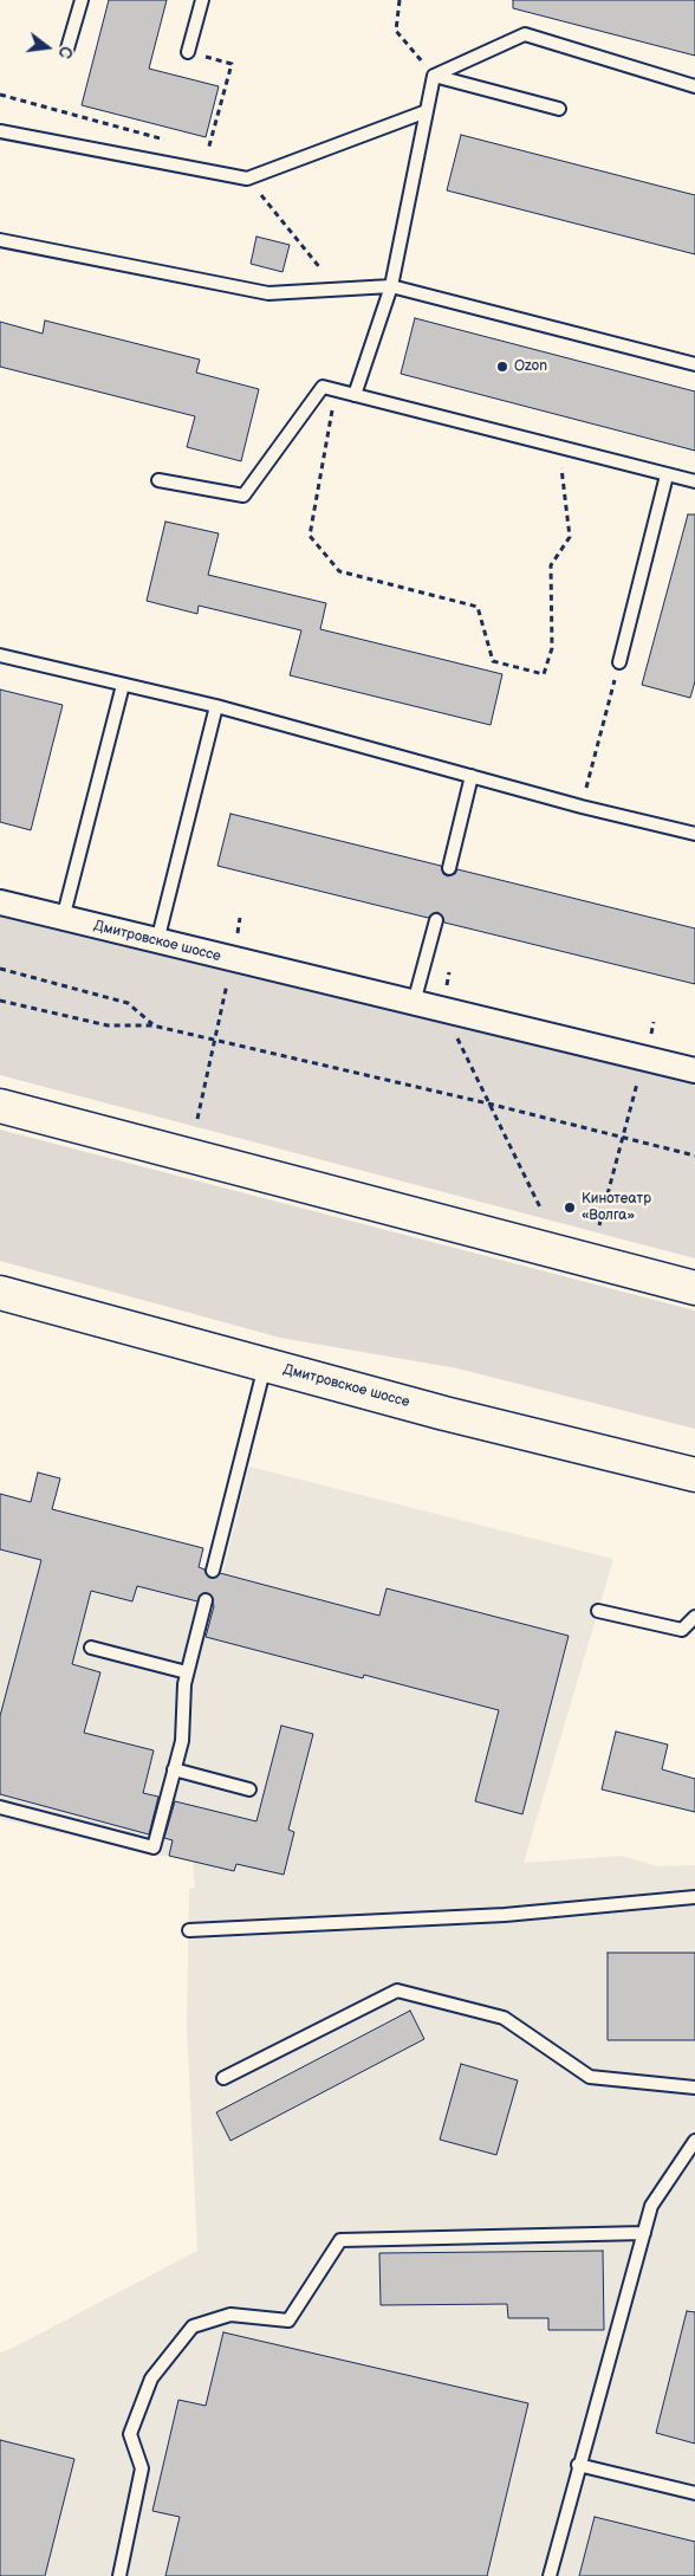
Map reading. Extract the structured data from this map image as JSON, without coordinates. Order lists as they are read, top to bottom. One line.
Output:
{"streets":{"main road":["Дмитровское шоссе"]},"places":["Ozon","Кинотеатр «Волга»"],"north":"right"}
